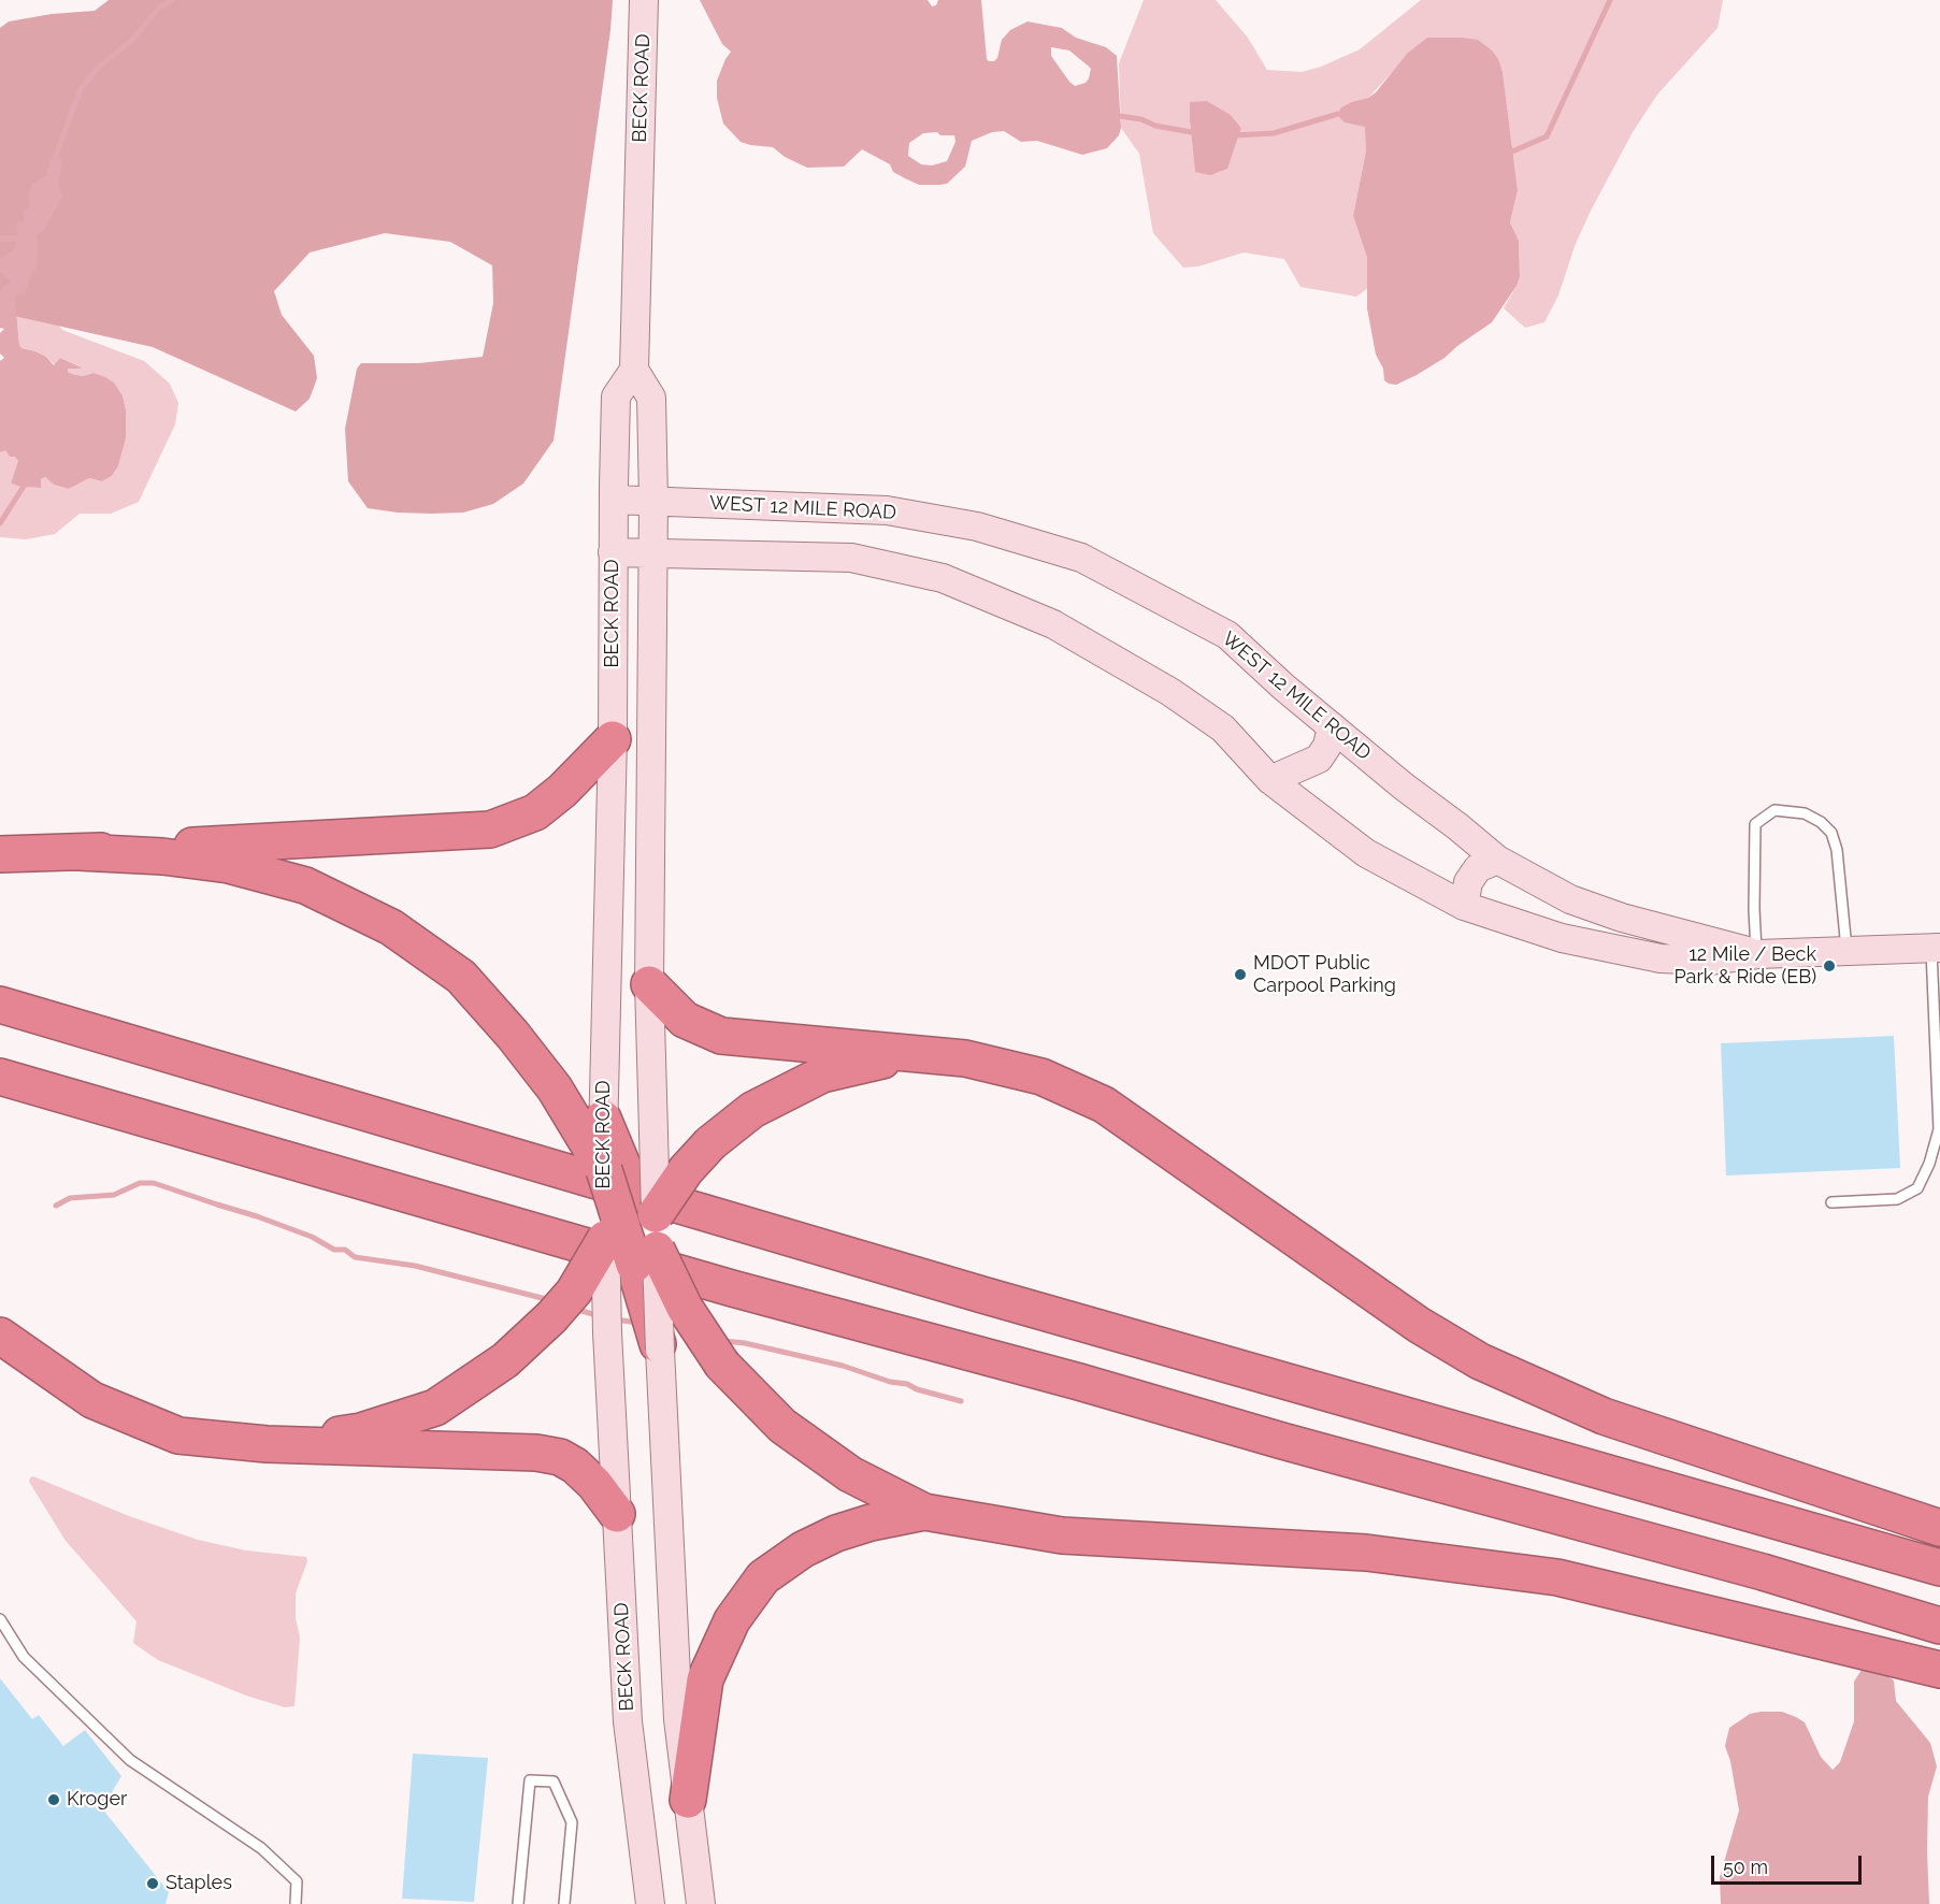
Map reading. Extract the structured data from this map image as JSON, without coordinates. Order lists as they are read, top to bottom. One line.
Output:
{"streets":{"main road":["BECK ROAD","WEST 12 MILE ROAD"]},"crossings":[["BECK ROAD","WEST 12 MILE ROAD"]],"places":["12 Mile / Beck Park & Ride (EB)","MDOT Public Carpool Parking","Kroger","Staples"],"scale_bar":"50 m"}
